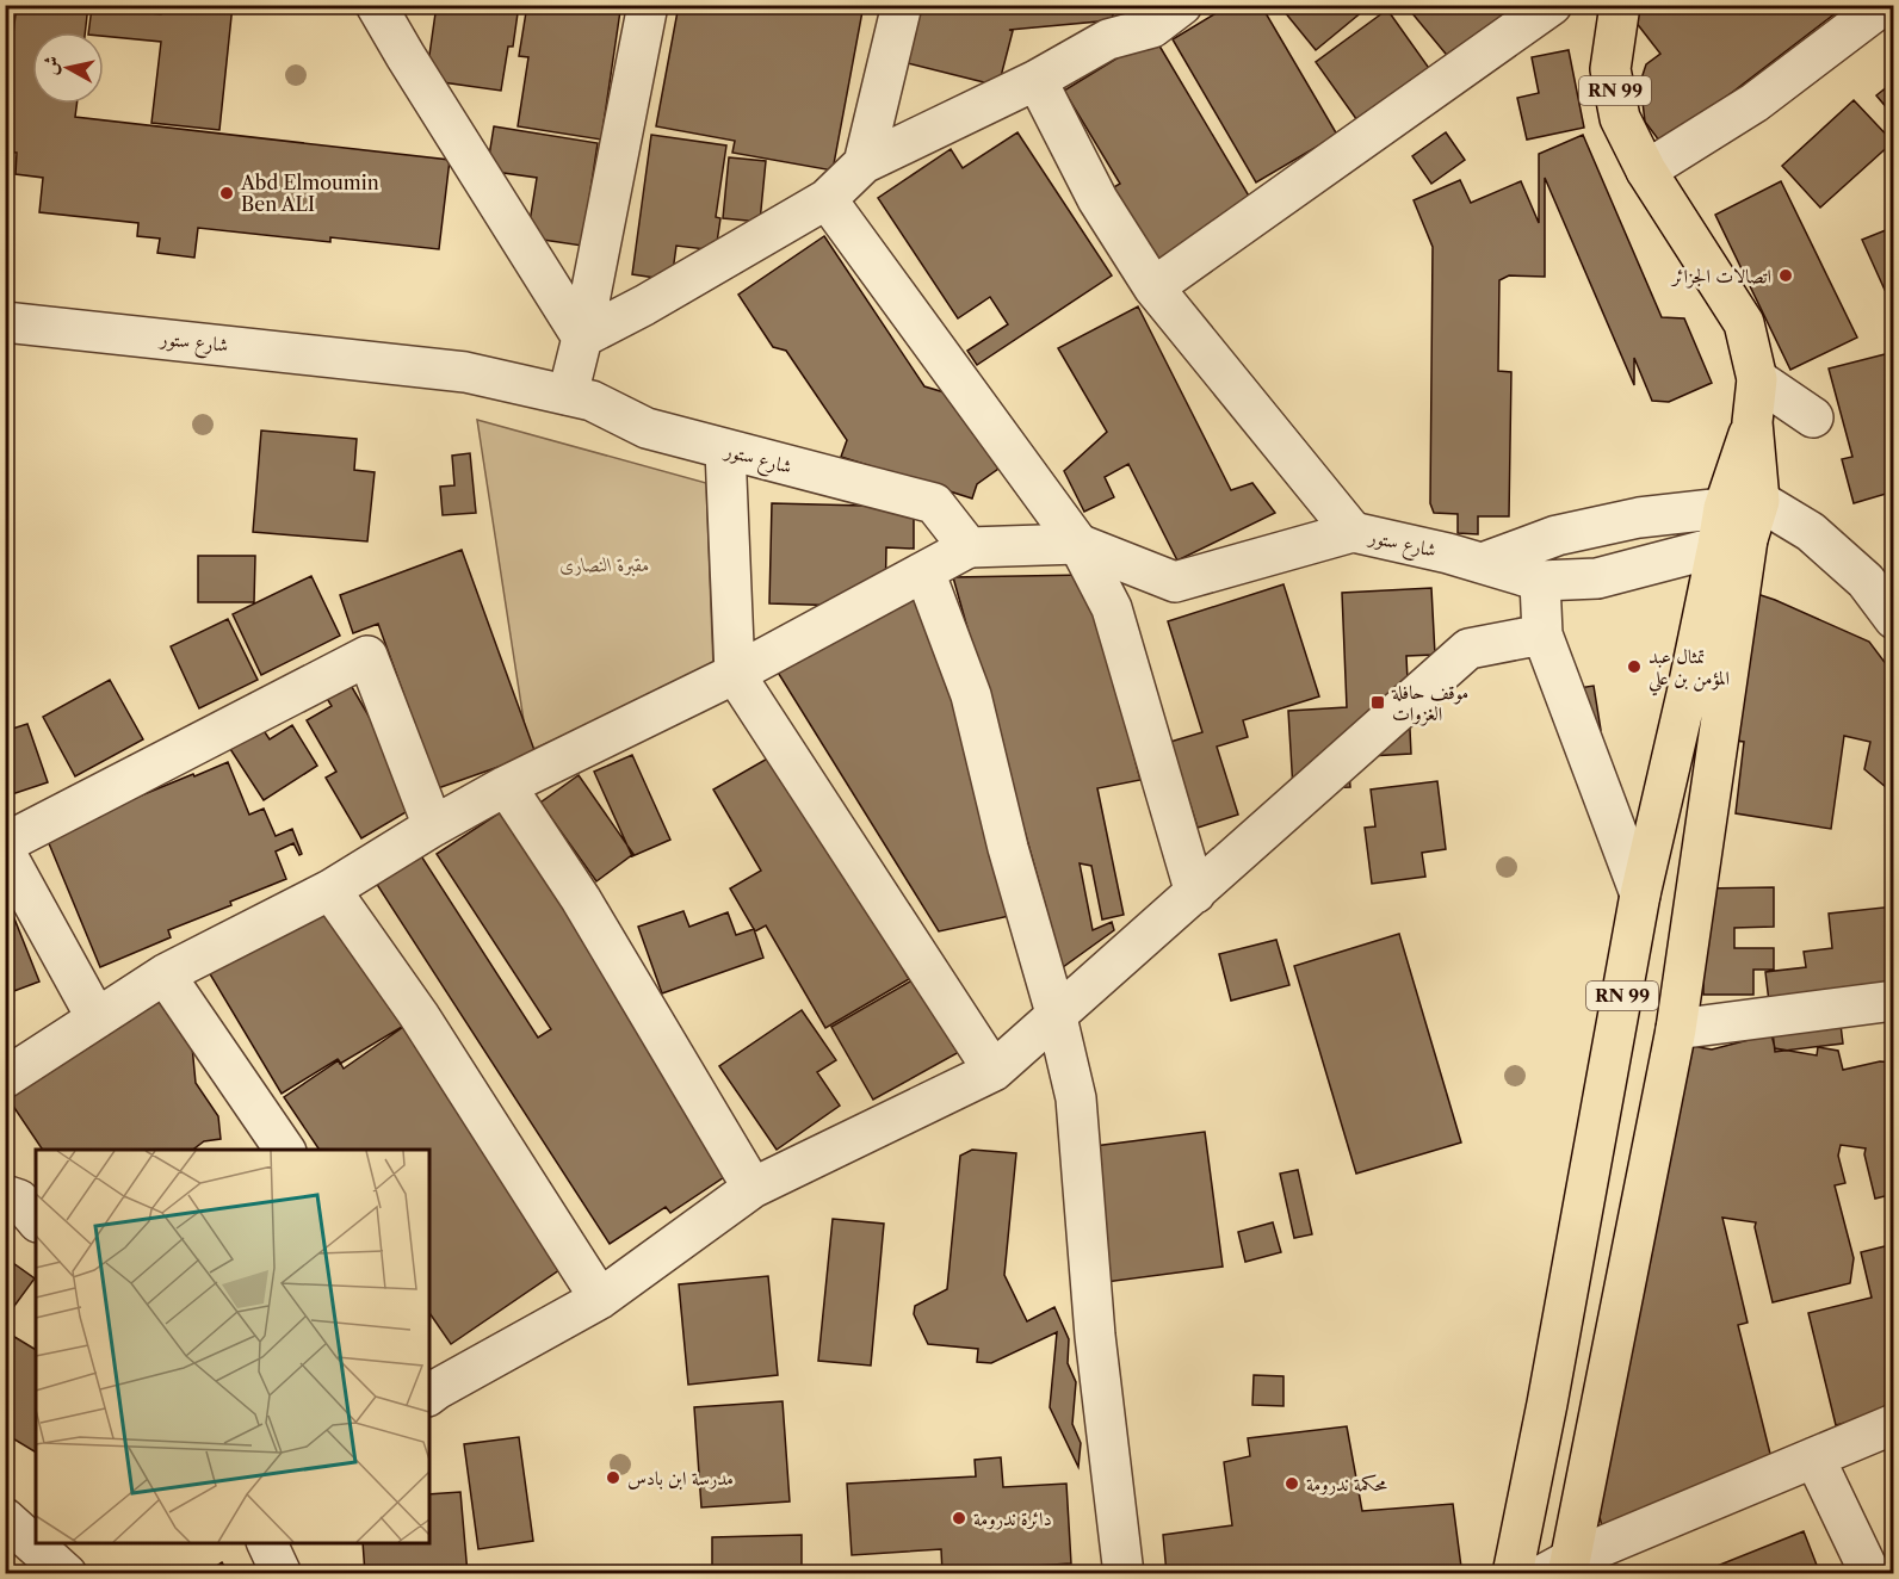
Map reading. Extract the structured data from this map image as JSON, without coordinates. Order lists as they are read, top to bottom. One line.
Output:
{"streets":{"main road":["RN 99"],"street":["شارع ستور"]},"crossings":[["RN 99","شارع ستور"]],"parks":["مقبرة النصارى"],"places":{"other":["Abd Elmoumin Ben ALI","اتصالات الجزائر","تمثال عبد المؤمن بن علي","مدرسة ابن بادس","محكمة ندرومة","دائرة ندرومة"],"transit":["موقف حافلة الغزوات"]},"north":"left"}
